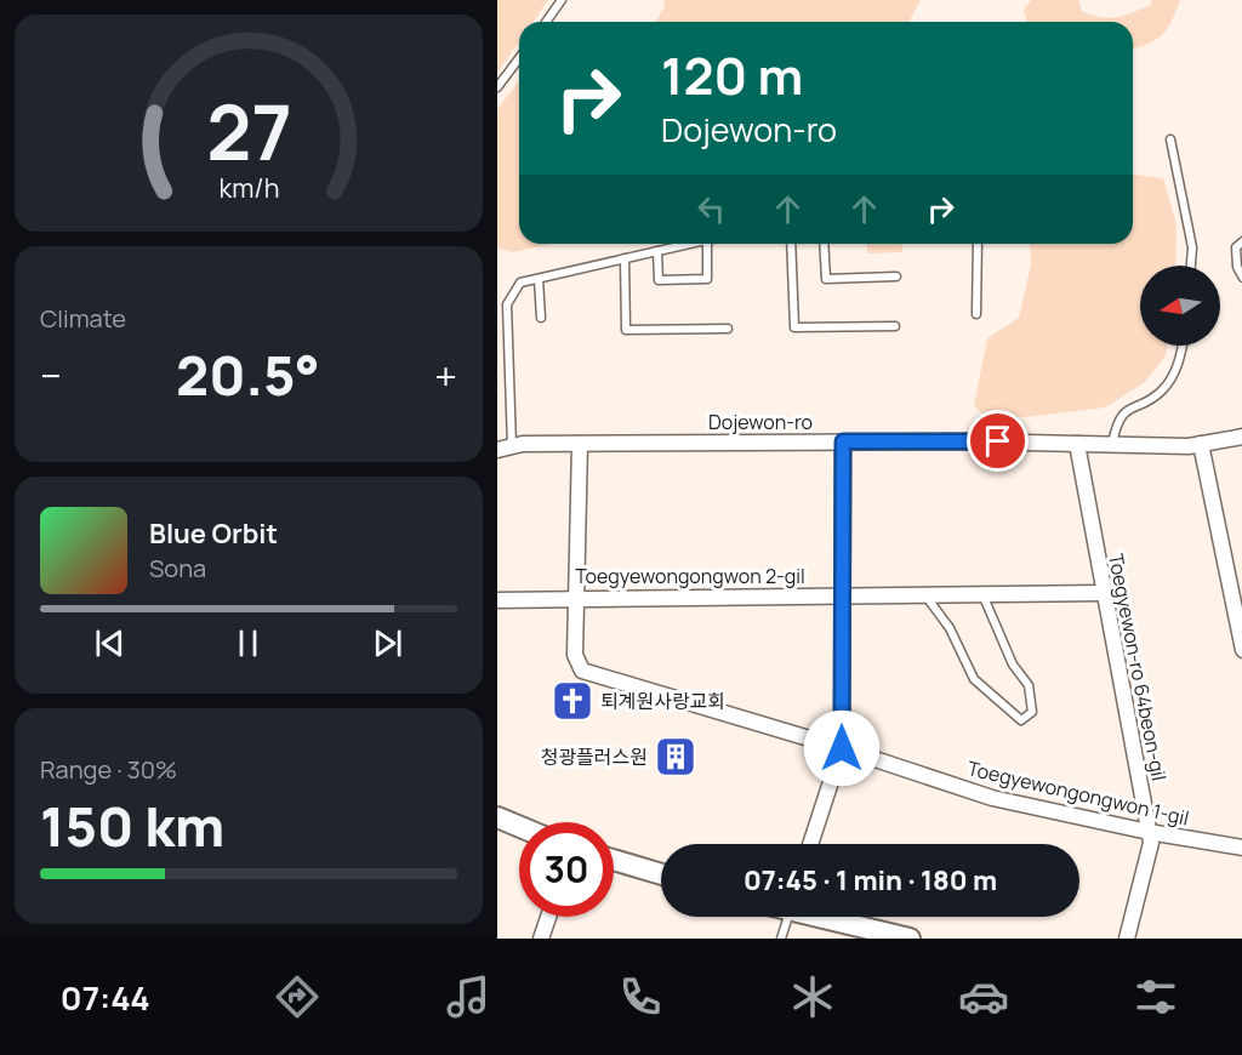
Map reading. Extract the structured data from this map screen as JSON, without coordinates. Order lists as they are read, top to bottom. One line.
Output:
{"streets":{"street":["Dojewon-ro","Toegyewongongwon 2-gil","Toegyewon-ro 64beon-gil","Toegyewongongwon 1-gil"]},"crossings":[["Dojewon-ro","Toegyewon-ro 64beon-gil"],["Dojewon-ro","Toegyewongongwon 1-gil"],["Toegyewongongwon 2-gil","Toegyewon-ro 64beon-gil"],["Toegyewongongwon 2-gil","Toegyewongongwon 1-gil"],["Toegyewon-ro 64beon-gil","Toegyewongongwon 1-gil"]],"places":{"church":["퇴계원사랑교회"],"building":["청광플러스원"]},"north":"left","page":{"turn":["120 m","Dojewon-ro"],"tile":["Climate",["Range · 30%","150 km"]],"heat":["−","20.5°","+"],"song":["Blue Orbit","Sona"],"limit":"30","trip":"07:45 · 1 min · 180 m","tabs":"07:44","gauge":["27","km/h"]}}
